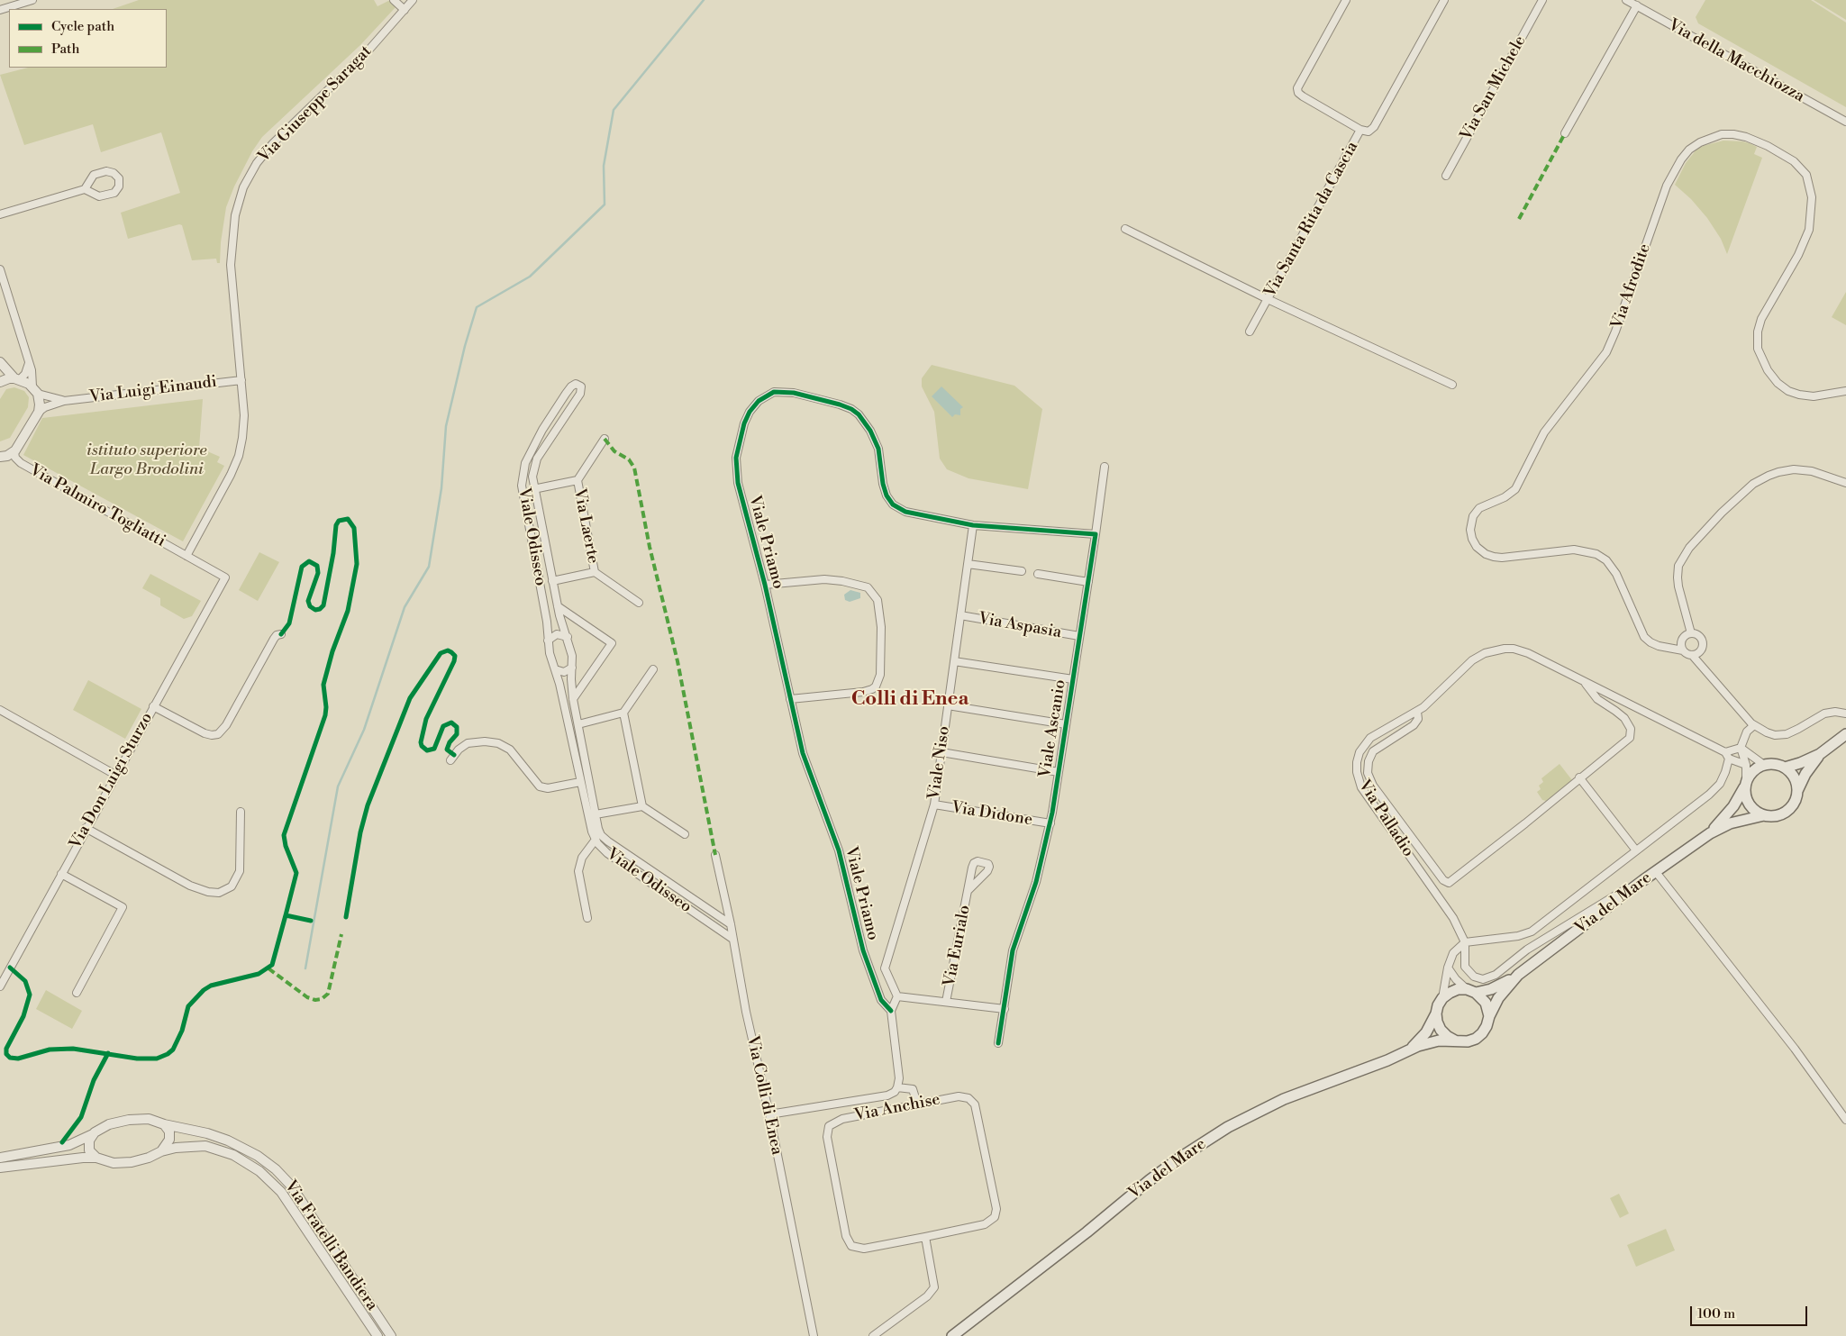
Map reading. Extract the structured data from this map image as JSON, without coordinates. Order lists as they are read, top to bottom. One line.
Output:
{"streets":{"main road":["Via del Mare"],"street":["Via della Macchiozza","Via San Michele","Via Giuseppe Saragat","Via Santa Rita da Cascia","Via Afrodite","Via Luigi Einaudi","Via Palmiro Togliatti","Via Laerte","Viale Odisseo","Viale Priamo","Via Aspasia","Viale Ascanio","Viale Niso","Via Don Luigi Sturzo","Via Didone","Via Palladio","Via Eurialo","Via Colli di Enea","Via Anchise","Via Fratelli Bandiera"]},"crossings":[["Via Giuseppe Saragat","Via Luigi Einaudi"],["Via Giuseppe Saragat","Via Palmiro Togliatti"],["Via Palmiro Togliatti","Via Don Luigi Sturzo"],["Via Laerte","Viale Odisseo"],["Viale Odisseo","Via Colli di Enea"],["Viale Priamo","Viale Niso"],["Via Aspasia","Viale Ascanio"],["Via Aspasia","Viale Niso"],["Viale Ascanio","Via Didone"],["Viale Niso","Via Didone"],["Via Palladio","Via del Mare"]],"districts":["Colli di Enea"],"parks":["istituto superiore Largo Brodolini"],"legend":["Cycle path","Path"],"scale_bar":"100 m"}
